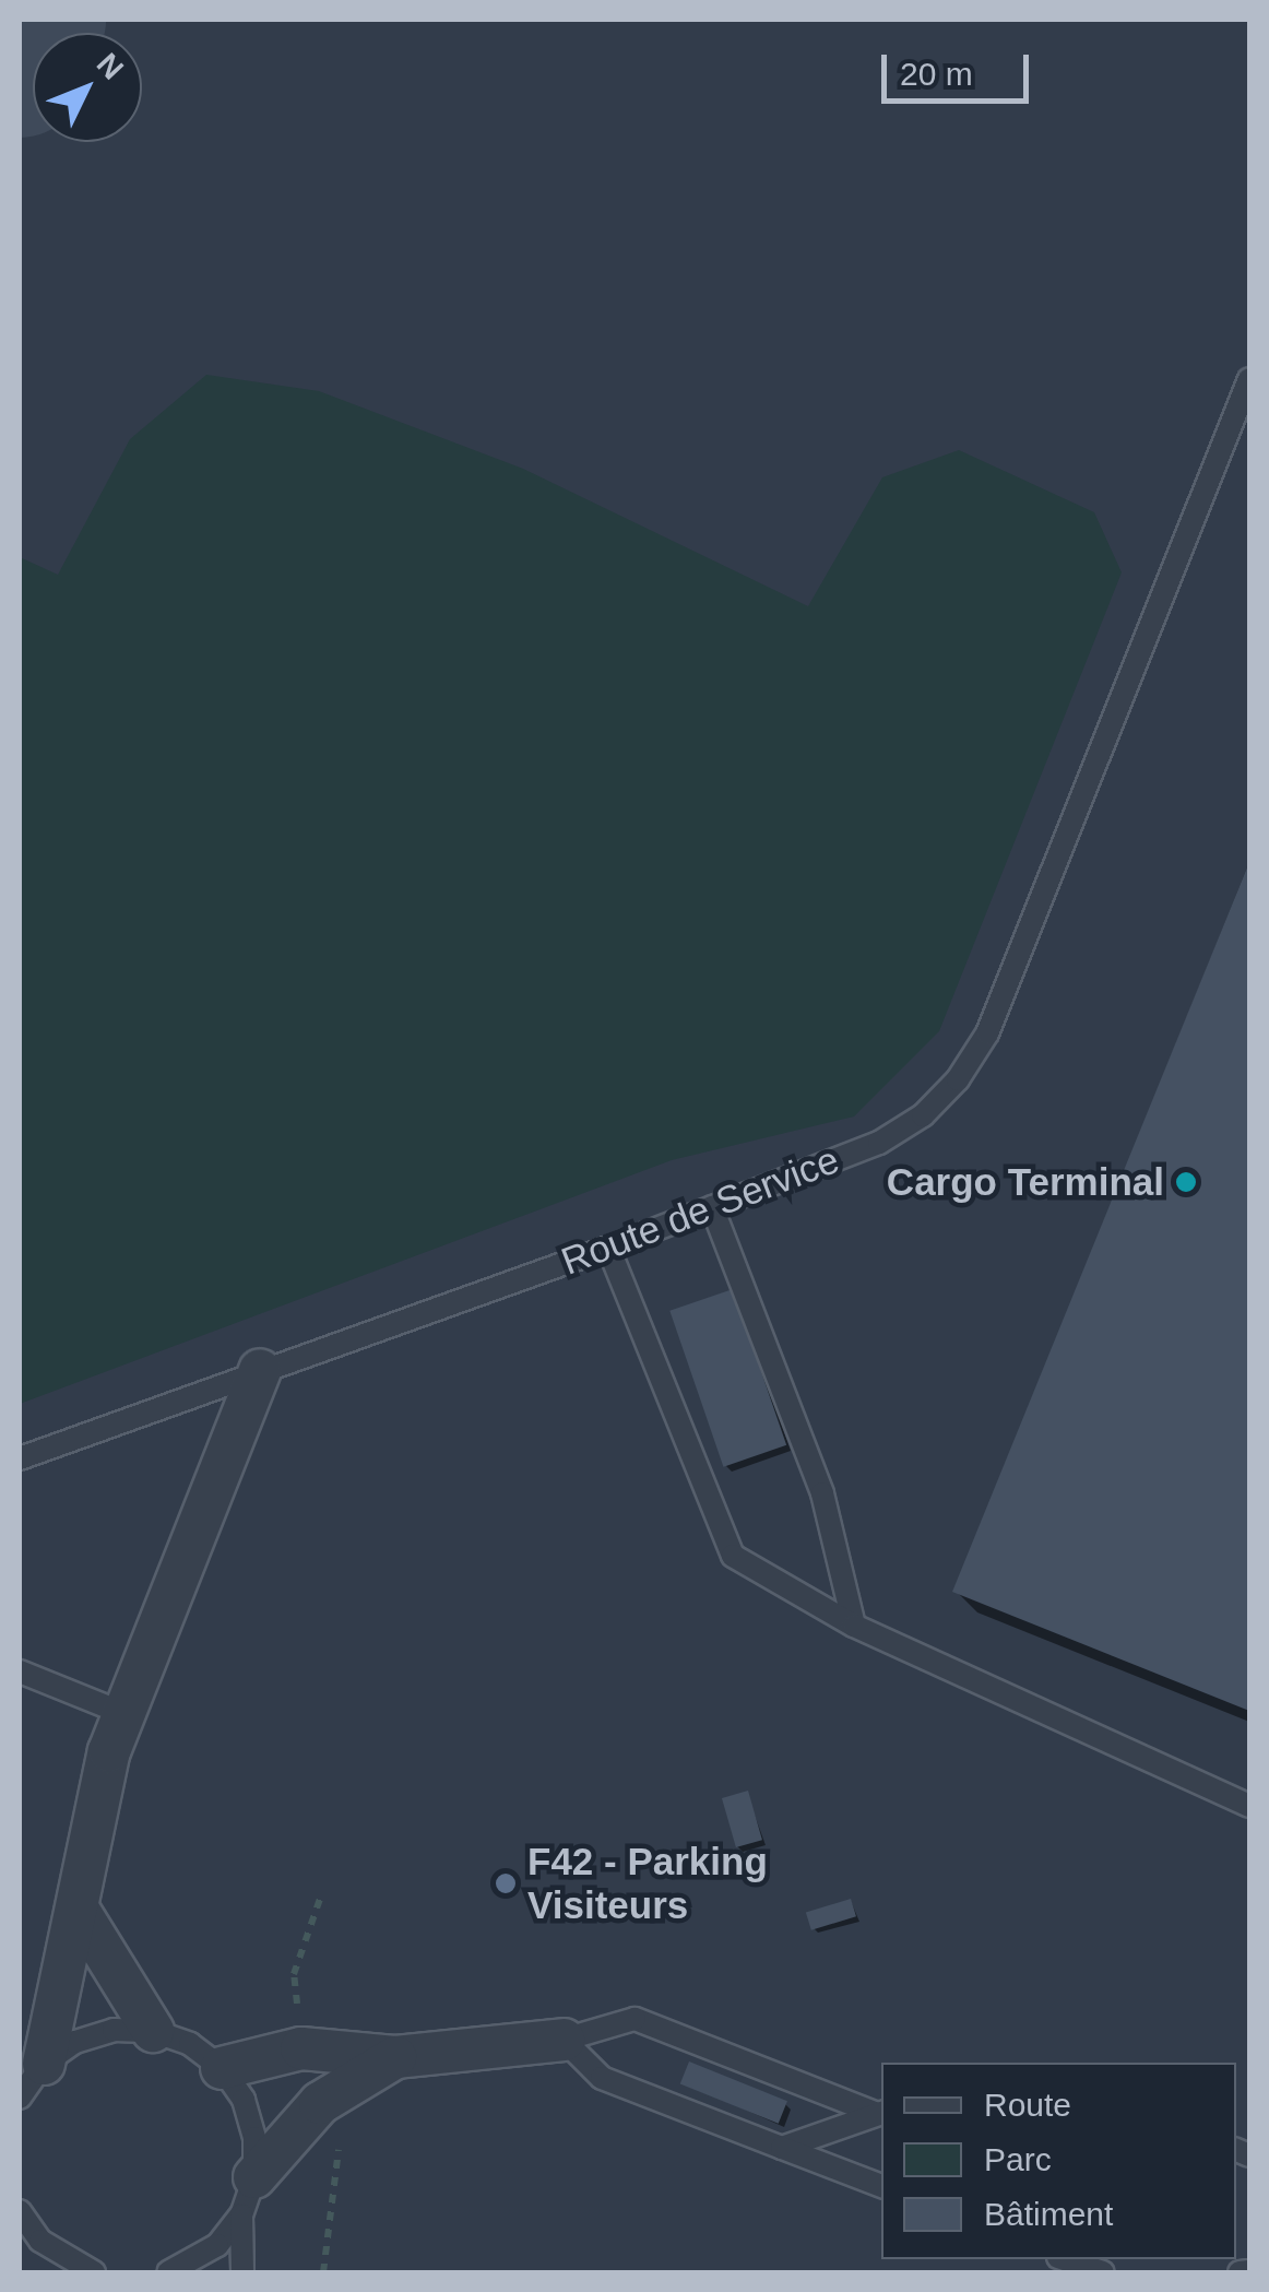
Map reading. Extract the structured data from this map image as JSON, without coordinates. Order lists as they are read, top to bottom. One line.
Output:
{"streets":{"lane":["Route de Service"]},"places":["Cargo Terminal","F42 - Parking Visiteurs"],"legend":["Route","Parc","Bâtiment"],"scale_bar":"20 m","north":"top right"}
